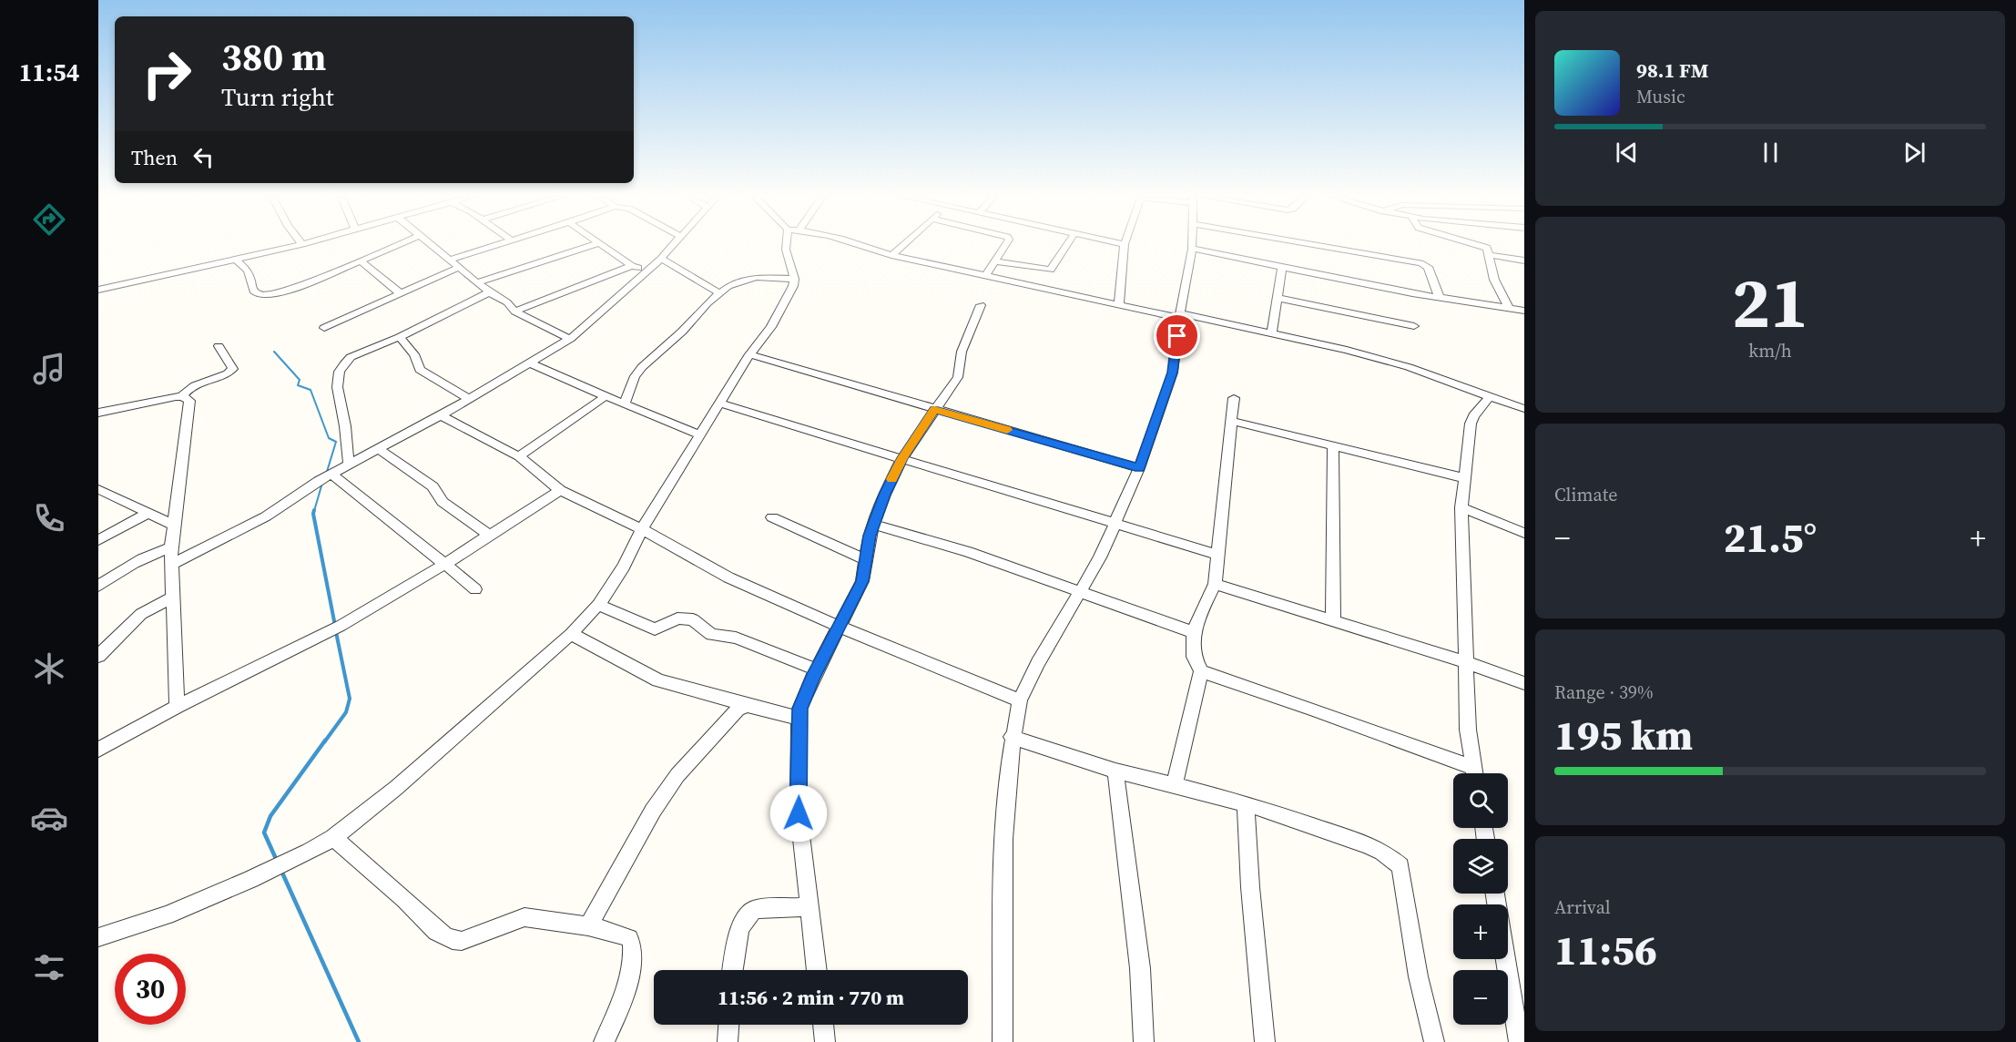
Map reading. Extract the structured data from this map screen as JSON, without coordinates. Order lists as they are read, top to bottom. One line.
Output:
{"page":{"tabs":"11:54","turn":["380 m","Turn right"],"song":["98.1 FM","Music"],"then":"Then","tile":[["21","km/h"],"Climate",["Range · 39%","195 km"],["Arrival","11:56"]],"heat":["−","21.5°","+"],"map_buttons":["+","−"],"limit":"30","trip":"11:56 · 2 min · 770 m"}}
